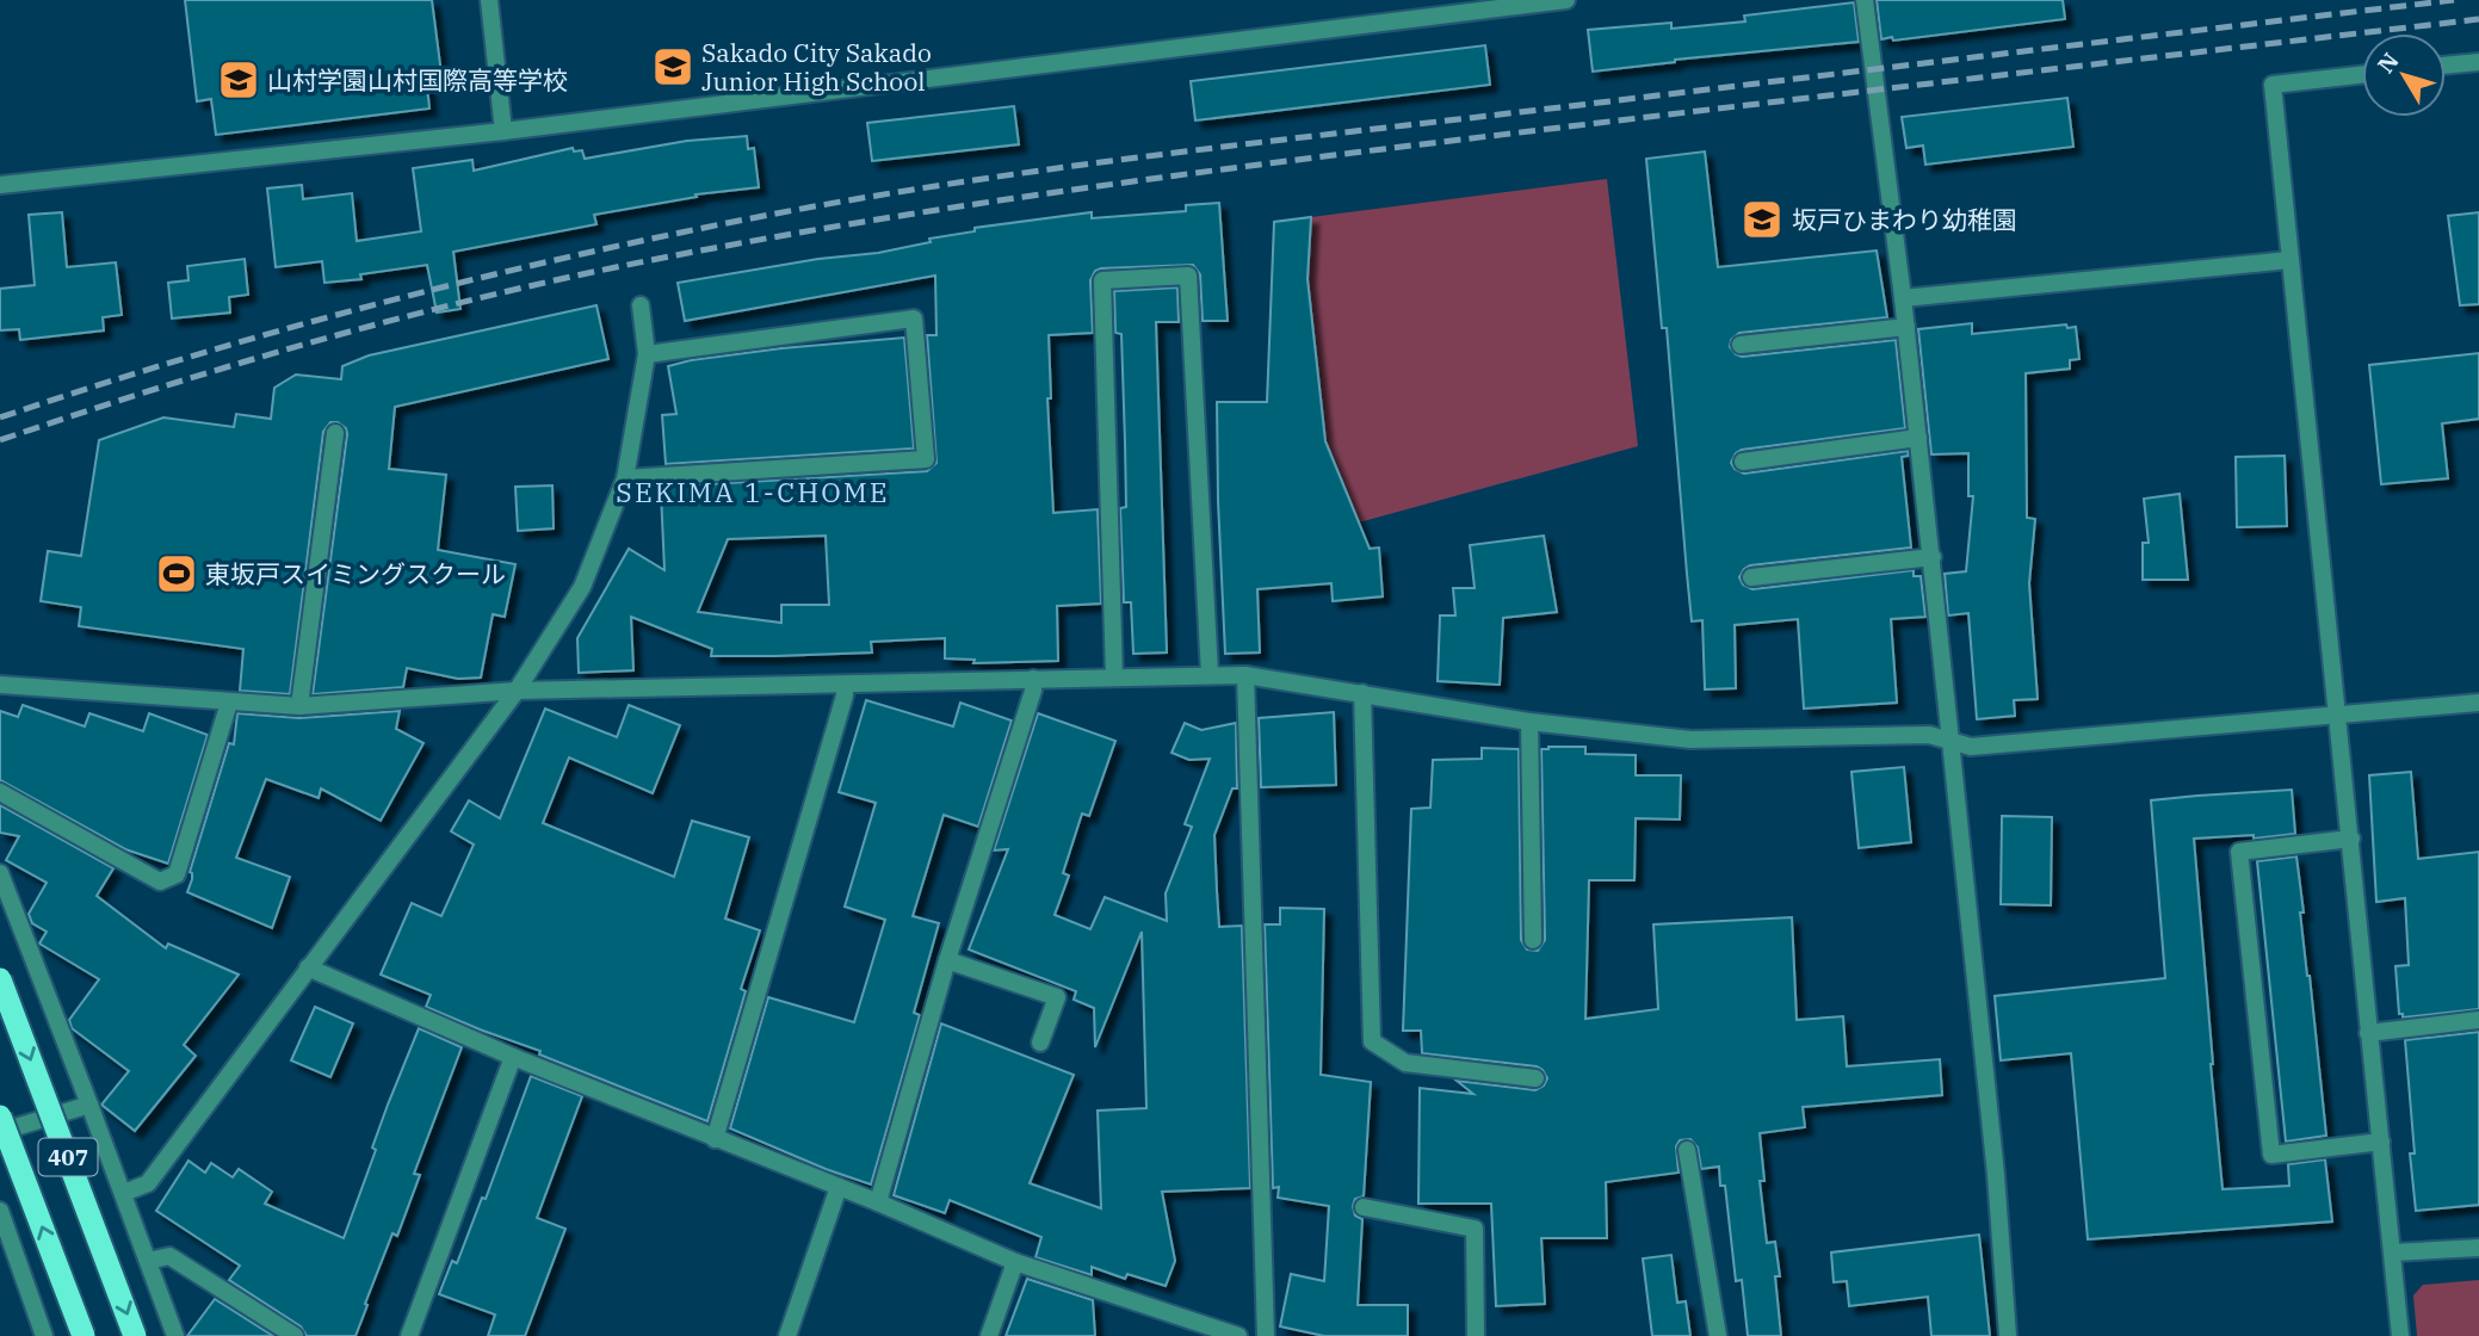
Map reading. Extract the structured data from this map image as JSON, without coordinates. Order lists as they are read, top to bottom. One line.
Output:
{"streets":{"highway":["407"]},"districts":["SEKIMA 1-CHOME"],"places":{"school or university":["Sakado City Sakado Junior High School","山村学園山村国際高等学校","坂戸ひまわり幼稚園"],"sports":["東坂戸スイミングスクール"]},"north":"top left"}
